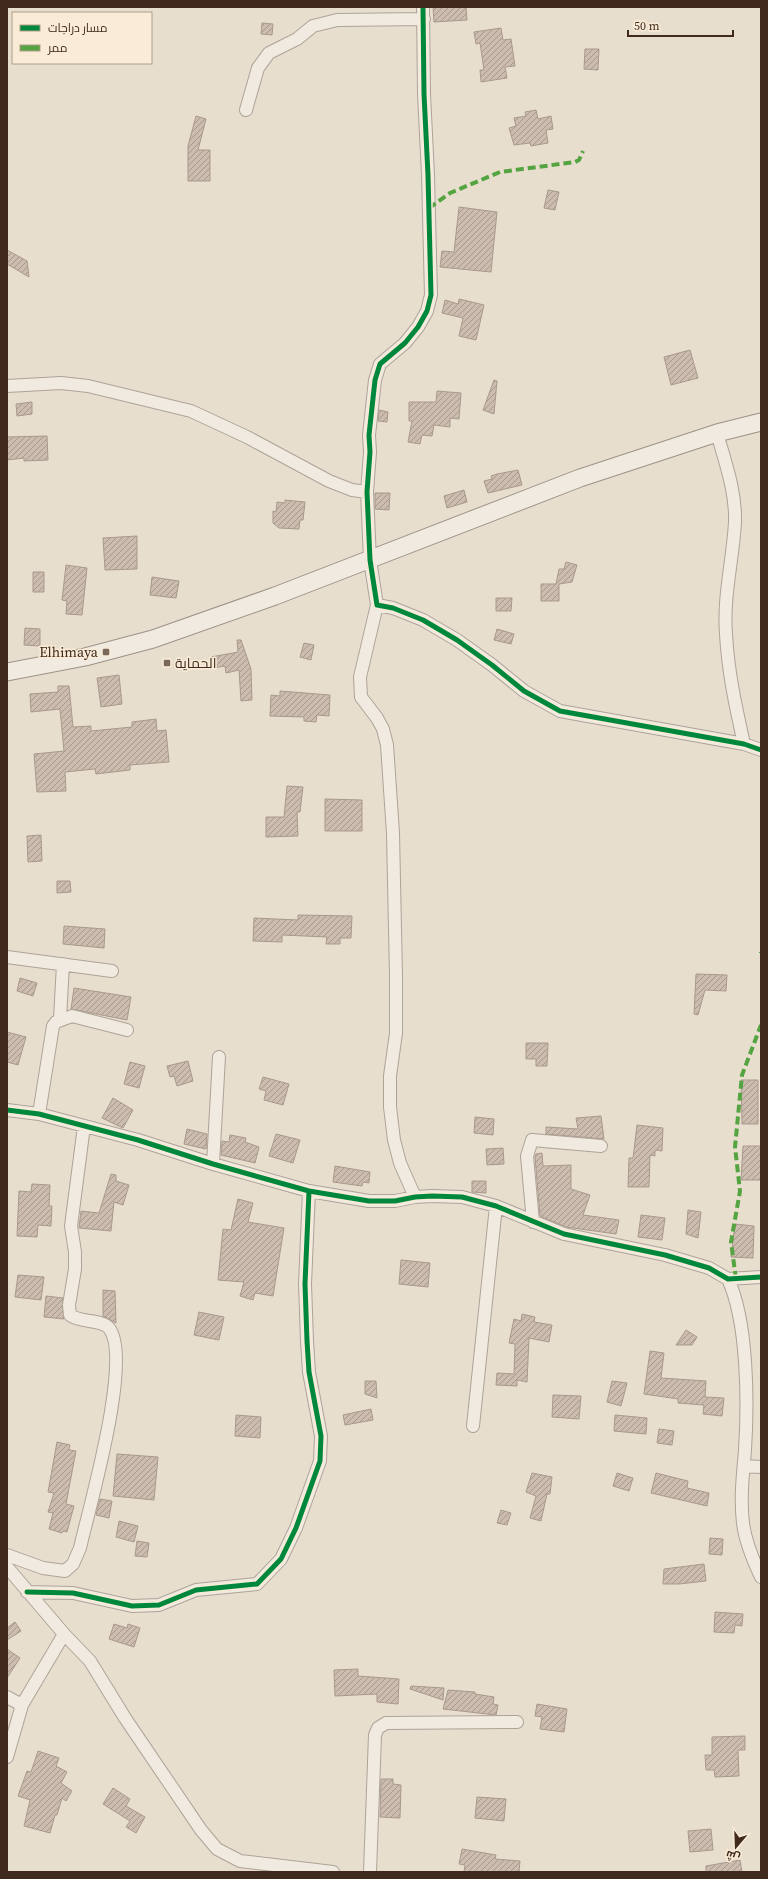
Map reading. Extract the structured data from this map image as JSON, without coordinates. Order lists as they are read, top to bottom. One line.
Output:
{"places":{"transit":["Elhimaya","الحماية"]},"legend":["مسار دراجات","ممر"],"scale_bar":"50 m","north":"bottom"}
